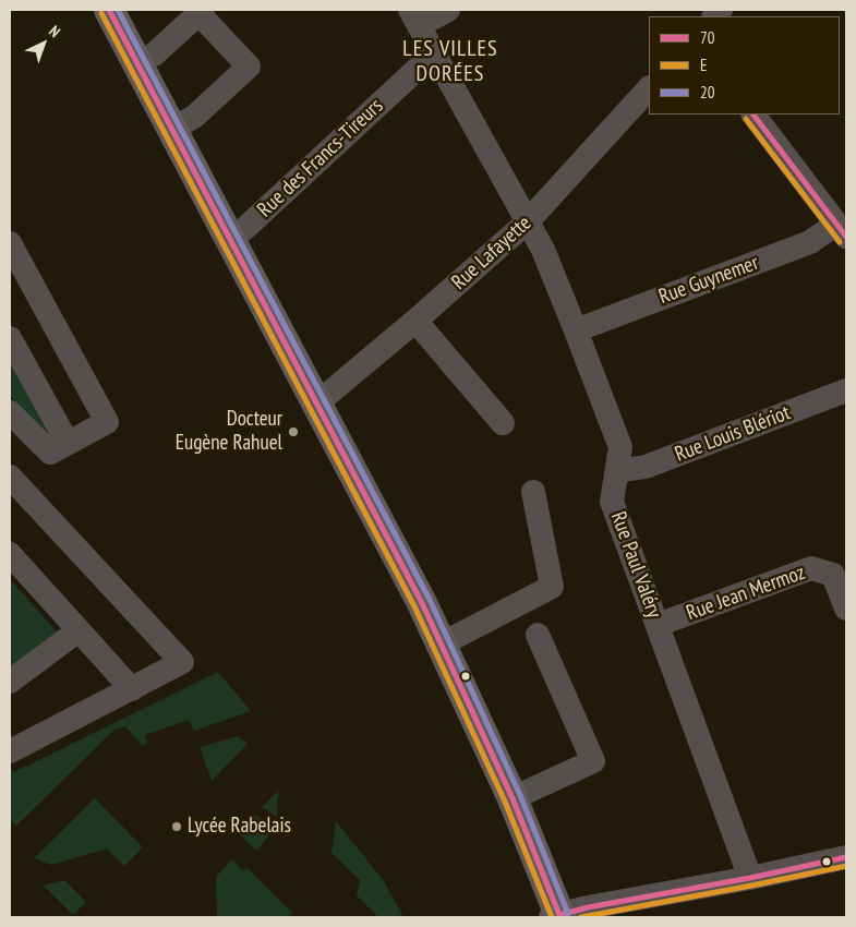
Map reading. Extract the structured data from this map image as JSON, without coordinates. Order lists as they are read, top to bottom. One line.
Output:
{"streets":{"street":["Rue des Francs-Tireurs","Rue Lafayette","Rue Guynemer","Rue Louis Blériot","Rue Paul Valéry","Rue Jean Mermoz"]},"crossings":[["Rue des Francs-Tireurs","Rue Paul Valéry"],["Rue Lafayette","Rue Paul Valéry"],["Rue Guynemer","Rue Paul Valéry"],["Rue Louis Blériot","Rue Paul Valéry"],["Rue Paul Valéry","Rue Jean Mermoz"]],"districts":["LES VILLES DORÉES"],"places":["Docteur Eugène Rahuel","Lycée Rabelais"],"lines":["transit line 70","transit line 20","transit line E"],"legend":["70","E","20"],"north":"top right"}
